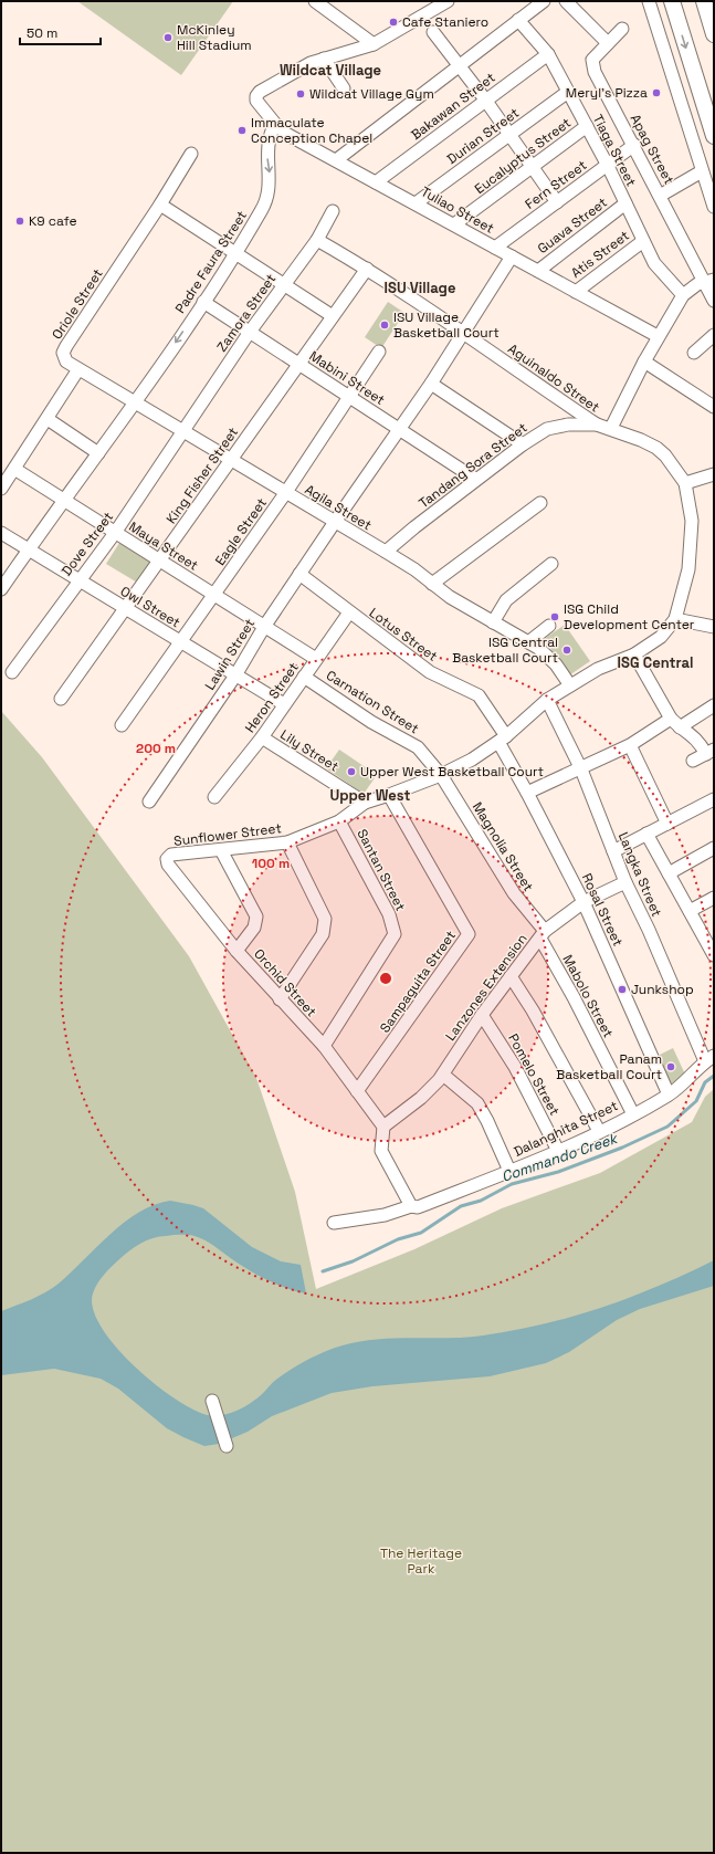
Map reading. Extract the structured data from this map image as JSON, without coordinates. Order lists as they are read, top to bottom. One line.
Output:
{"streets":{"street":["Bakawan Street","Durian Street","Apag Street","Tiaga Street","Eucalyptus Street","Fern Street","Tuliao Street","Guava Street","Atis Street","Padre Faura Street","Oriole Street","Zamora Street","Mabini Street","Aguinaldo Street","Tandang Sora Street","King Fisher Street","Agila Street","Eagle Street","Dove Street","Maya Street","Owl Street","Lotus Street","Lawin Street","Heron Street","Carnation Street","Lily Street","Sunflower Street","Magnolia Street","Santan Street","Langka Street","Rosal Street","Sampaguita Street","Orchid Street","Lanzones Extension","Mabolo Street","Pomelo Street","Dalanghita Street"]},"crossings":[["Bakawan Street","Tiaga Street"],["Bakawan Street","Tuliao Street"],["Durian Street","Tiaga Street"],["Durian Street","Tuliao Street"],["Apag Street","Fern Street"],["Tiaga Street","Eucalyptus Street"],["Tiaga Street","Fern Street"],["Tiaga Street","Guava Street"],["Tiaga Street","Atis Street"],["Eucalyptus Street","Tuliao Street"],["Fern Street","Tuliao Street"],["Tuliao Street","Guava Street"],["Tuliao Street","Atis Street"],["Tuliao Street","Padre Faura Street"],["Tuliao Street","Lawin Street"],["Padre Faura Street","Mabini Street"],["Padre Faura Street","Agila Street"],["Oriole Street","Agila Street"],["Zamora Street","Mabini Street"],["Zamora Street","Aguinaldo Street"],["Zamora Street","Agila Street"],["Zamora Street","Dove Street"],["Mabini Street","Tandang Sora Street"],["Mabini Street","King Fisher Street"],["Mabini Street","Eagle Street"],["Mabini Street","Lawin Street"],["Aguinaldo Street","Tandang Sora Street"],["Aguinaldo Street","King Fisher Street"],["Aguinaldo Street","Lawin Street"],["Tandang Sora Street","Agila Street"],["King Fisher Street","Agila Street"],["King Fisher Street","Maya Street"],["King Fisher Street","Owl Street"],["Agila Street","Eagle Street"],["Agila Street","Dove Street"],["Agila Street","Lawin Street"],["Agila Street","Sunflower Street"],["Eagle Street","Maya Street"],["Eagle Street","Owl Street"],["Dove Street","Maya Street"],["Dove Street","Owl Street"],["Maya Street","Lawin Street"],["Maya Street","Heron Street"],["Owl Street","Lawin Street"],["Owl Street","Heron Street"],["Lotus Street","Lawin Street"],["Lotus Street","Heron Street"],["Lotus Street","Sunflower Street"],["Lotus Street","Rosal Street"],["Heron Street","Carnation Street"],["Heron Street","Lily Street"],["Carnation Street","Sunflower Street"],["Carnation Street","Magnolia Street"],["Lily Street","Sunflower Street"],["Sunflower Street","Magnolia Street"],["Sunflower Street","Santan Street"],["Sunflower Street","Langka Street"],["Sunflower Street","Rosal Street"],["Sunflower Street","Sampaguita Street"],["Sunflower Street","Orchid Street"],["Magnolia Street","Lanzones Extension"],["Magnolia Street","Mabolo Street"],["Santan Street","Orchid Street"],["Langka Street","Lanzones Extension"],["Langka Street","Dalanghita Street"],["Rosal Street","Lanzones Extension"],["Rosal Street","Dalanghita Street"],["Sampaguita Street","Orchid Street"],["Orchid Street","Lanzones Extension"],["Lanzones Extension","Mabolo Street"],["Lanzones Extension","Pomelo Street"],["Mabolo Street","Dalanghita Street"],["Pomelo Street","Dalanghita Street"]],"one_way":["Padre Faura Street"],"districts":["Wildcat Village","ISU Village","ISG Central","Upper West"],"water":["Commando Creek"],"parks":["The Heritage Park"],"places":["Cafe Staniero","McKinley Hill Stadium","Meryl's Pizza","Wildcat Village Gym","Immaculate Conception Chapel","K9 cafe","ISU Village Basketball Court","ISG Child Development Center","ISG Central Basketball Court","Upper West Basketball Court","Junkshop","Panam Basketball Court"],"scale_bar":"50 m","rings":["200 m","100 m"]}
